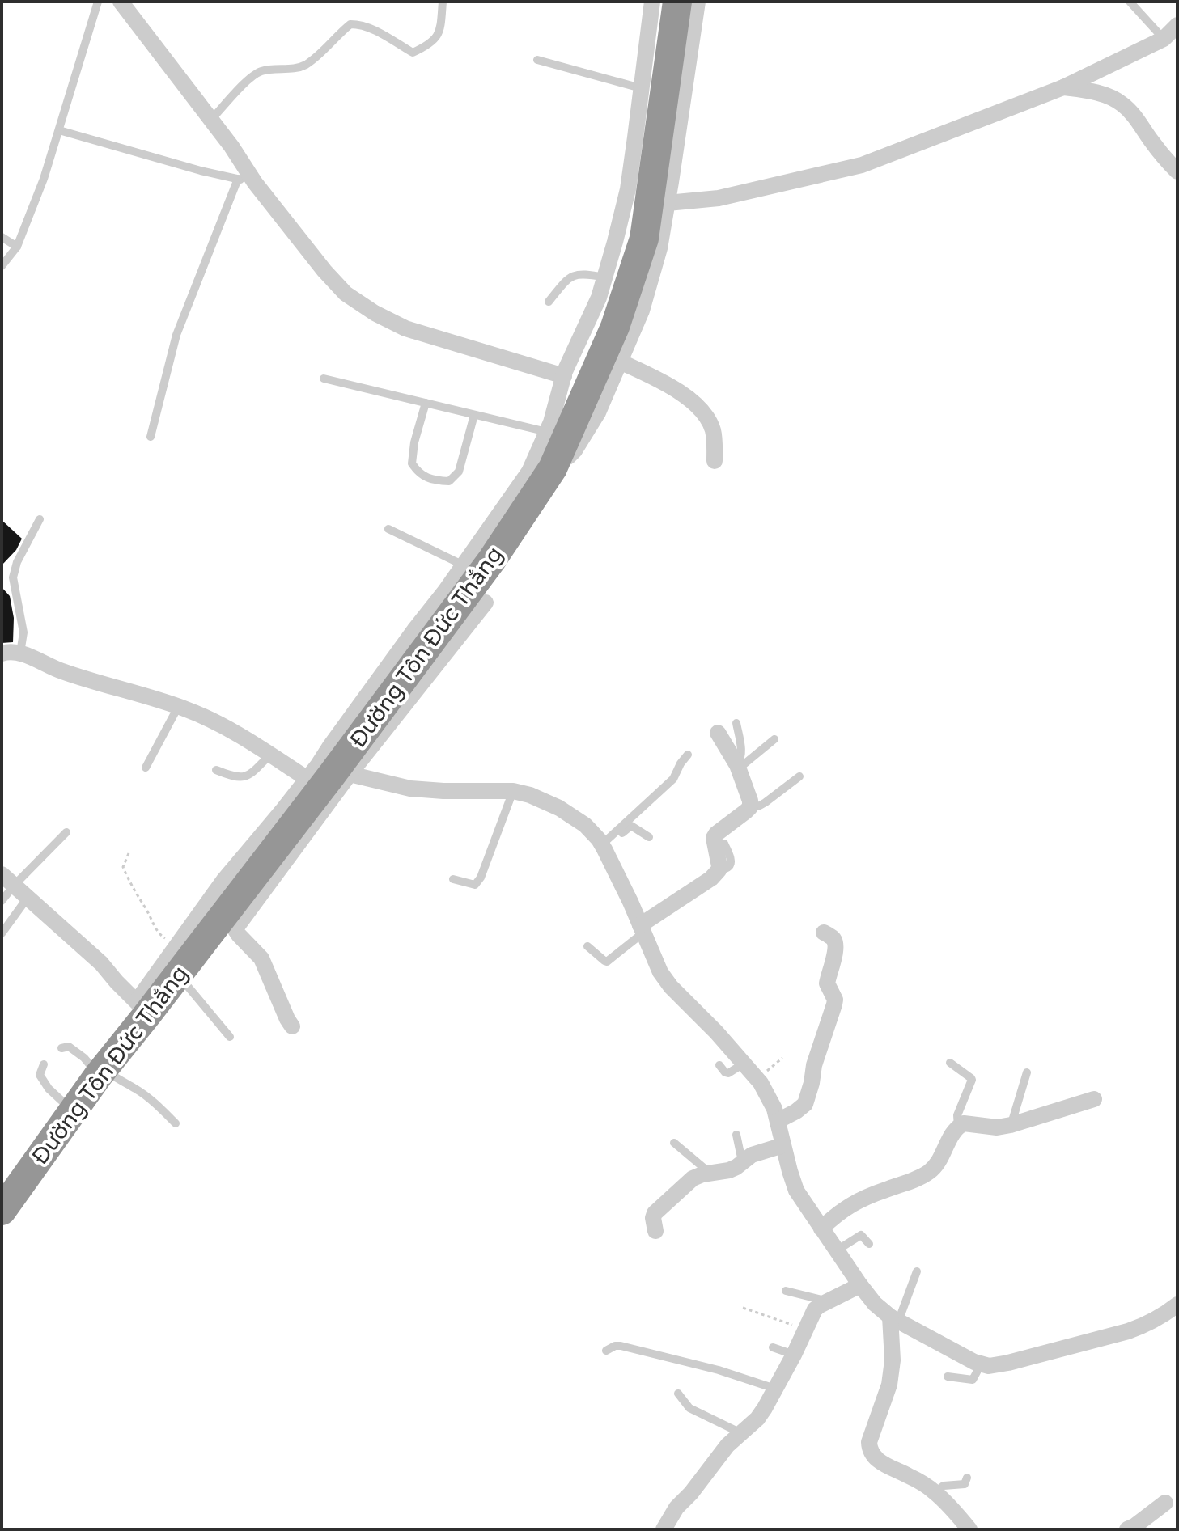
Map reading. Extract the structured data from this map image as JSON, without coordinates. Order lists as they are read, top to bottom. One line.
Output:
{"streets":{"highway":["Đường Tôn Đức Thắng"]}}
